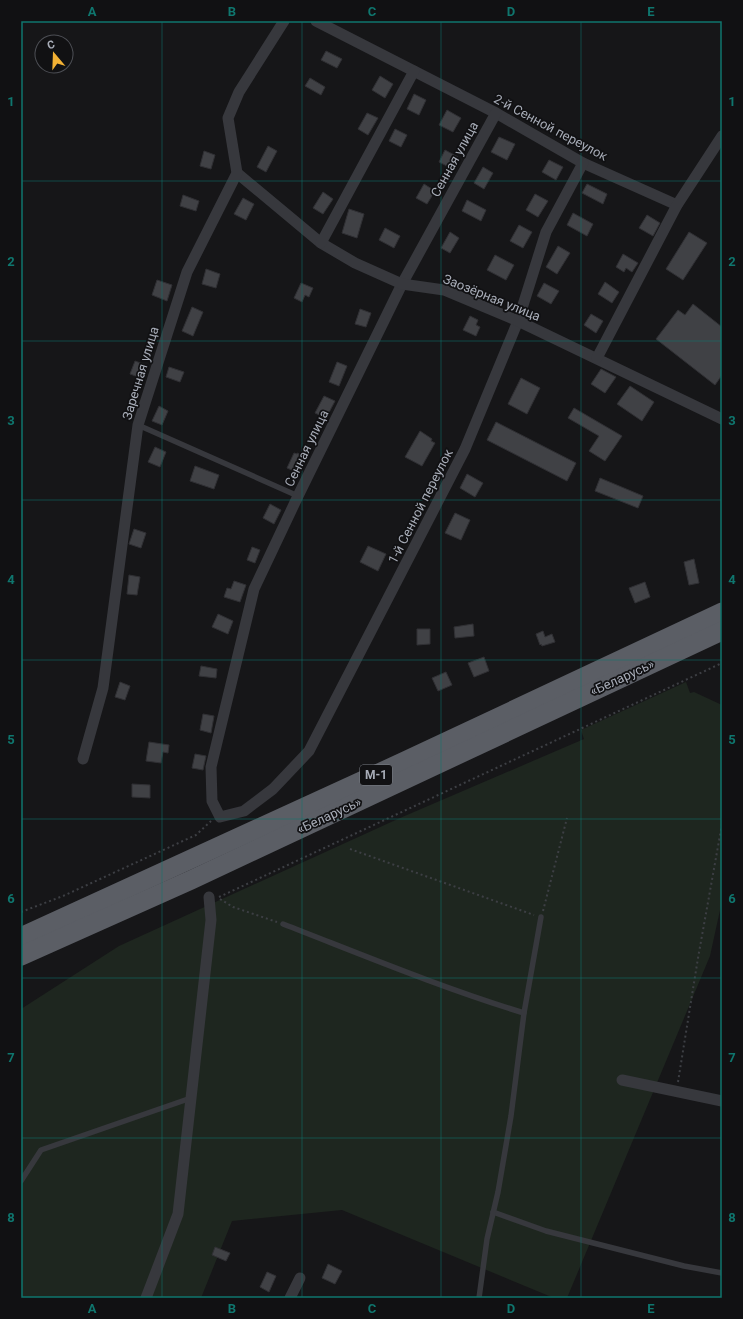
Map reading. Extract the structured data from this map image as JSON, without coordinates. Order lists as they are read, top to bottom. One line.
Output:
{"streets":{"highway":["«Беларусь»","М-1"],"street":["2-й Сенной переулок","Сенная улица","Заозёрная улица","Заречная улица","1-й Сенной переулок"]},"crossings":[["2-й Сенной переулок","Сенная улица"],["2-й Сенной переулок","1-й Сенной переулок"],["Сенная улица","Заозёрная улица"],["Сенная улица","1-й Сенной переулок"],["Заозёрная улица","Заречная улица"],["Заозёрная улица","1-й Сенной переулок"]],"north":"top","grid":{"columns":["A","B","C","D","E"],"rows":["1","2","3","4","5","6","7","8"]}}
